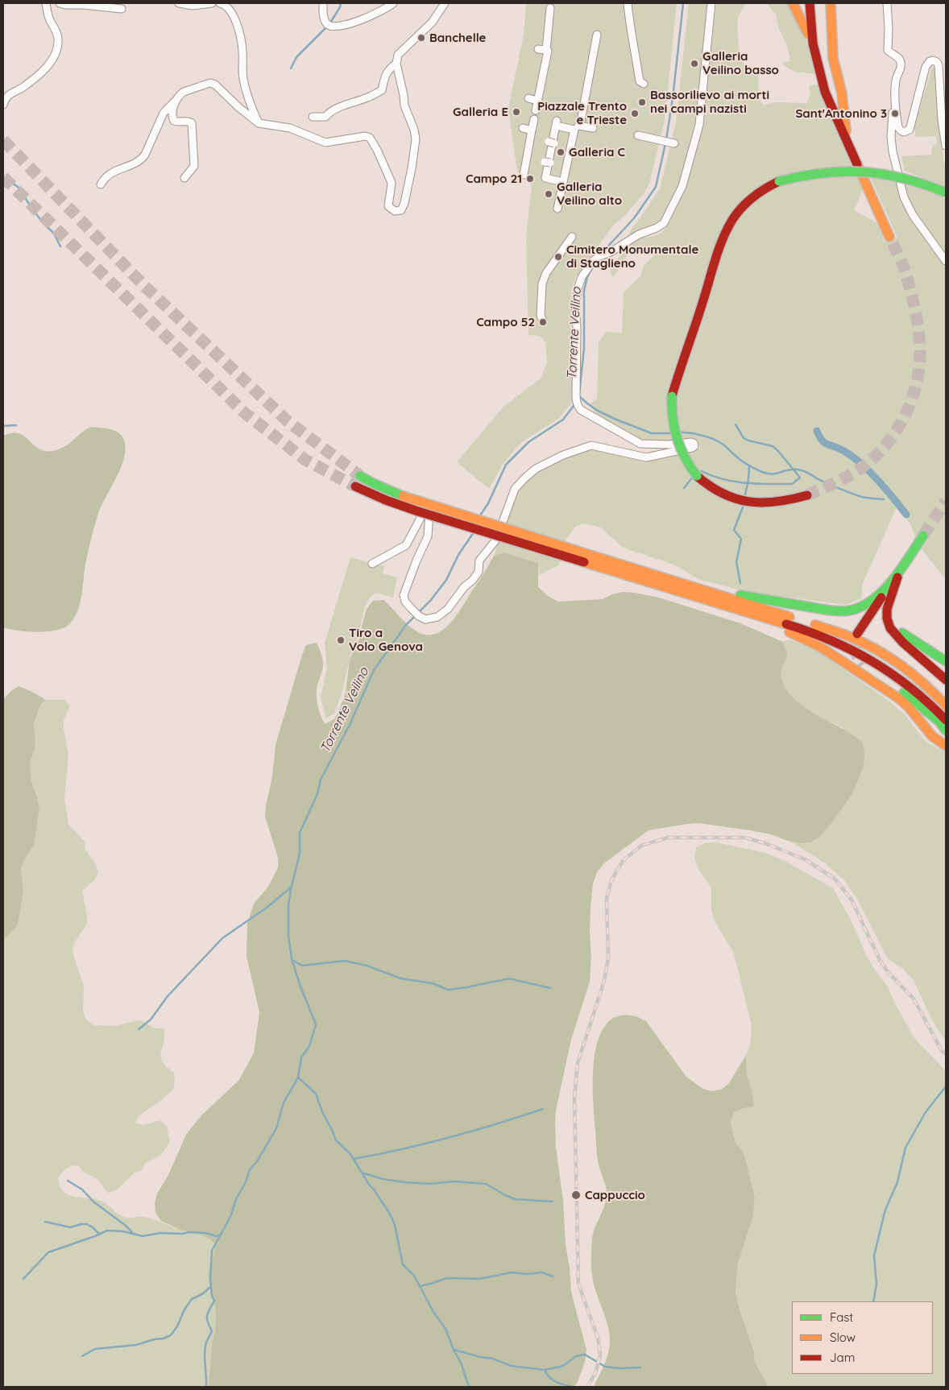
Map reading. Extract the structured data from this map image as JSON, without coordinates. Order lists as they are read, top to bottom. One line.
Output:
{"water":["Torrente Veilino"],"places":["Banchelle","Galleria Veilino basso","Bassorilievo ai morti nei campi nazisti","Galleria E","Piazzale Trento e Trieste","Sant'Antonino 3","Galleria C","Campo 21","Galleria Veilino alto","Cimitero Monumentale di Staglieno","Campo 52","Tiro a Volo Genova","Cappuccio"],"legend":["Fast","Slow","Jam"]}
